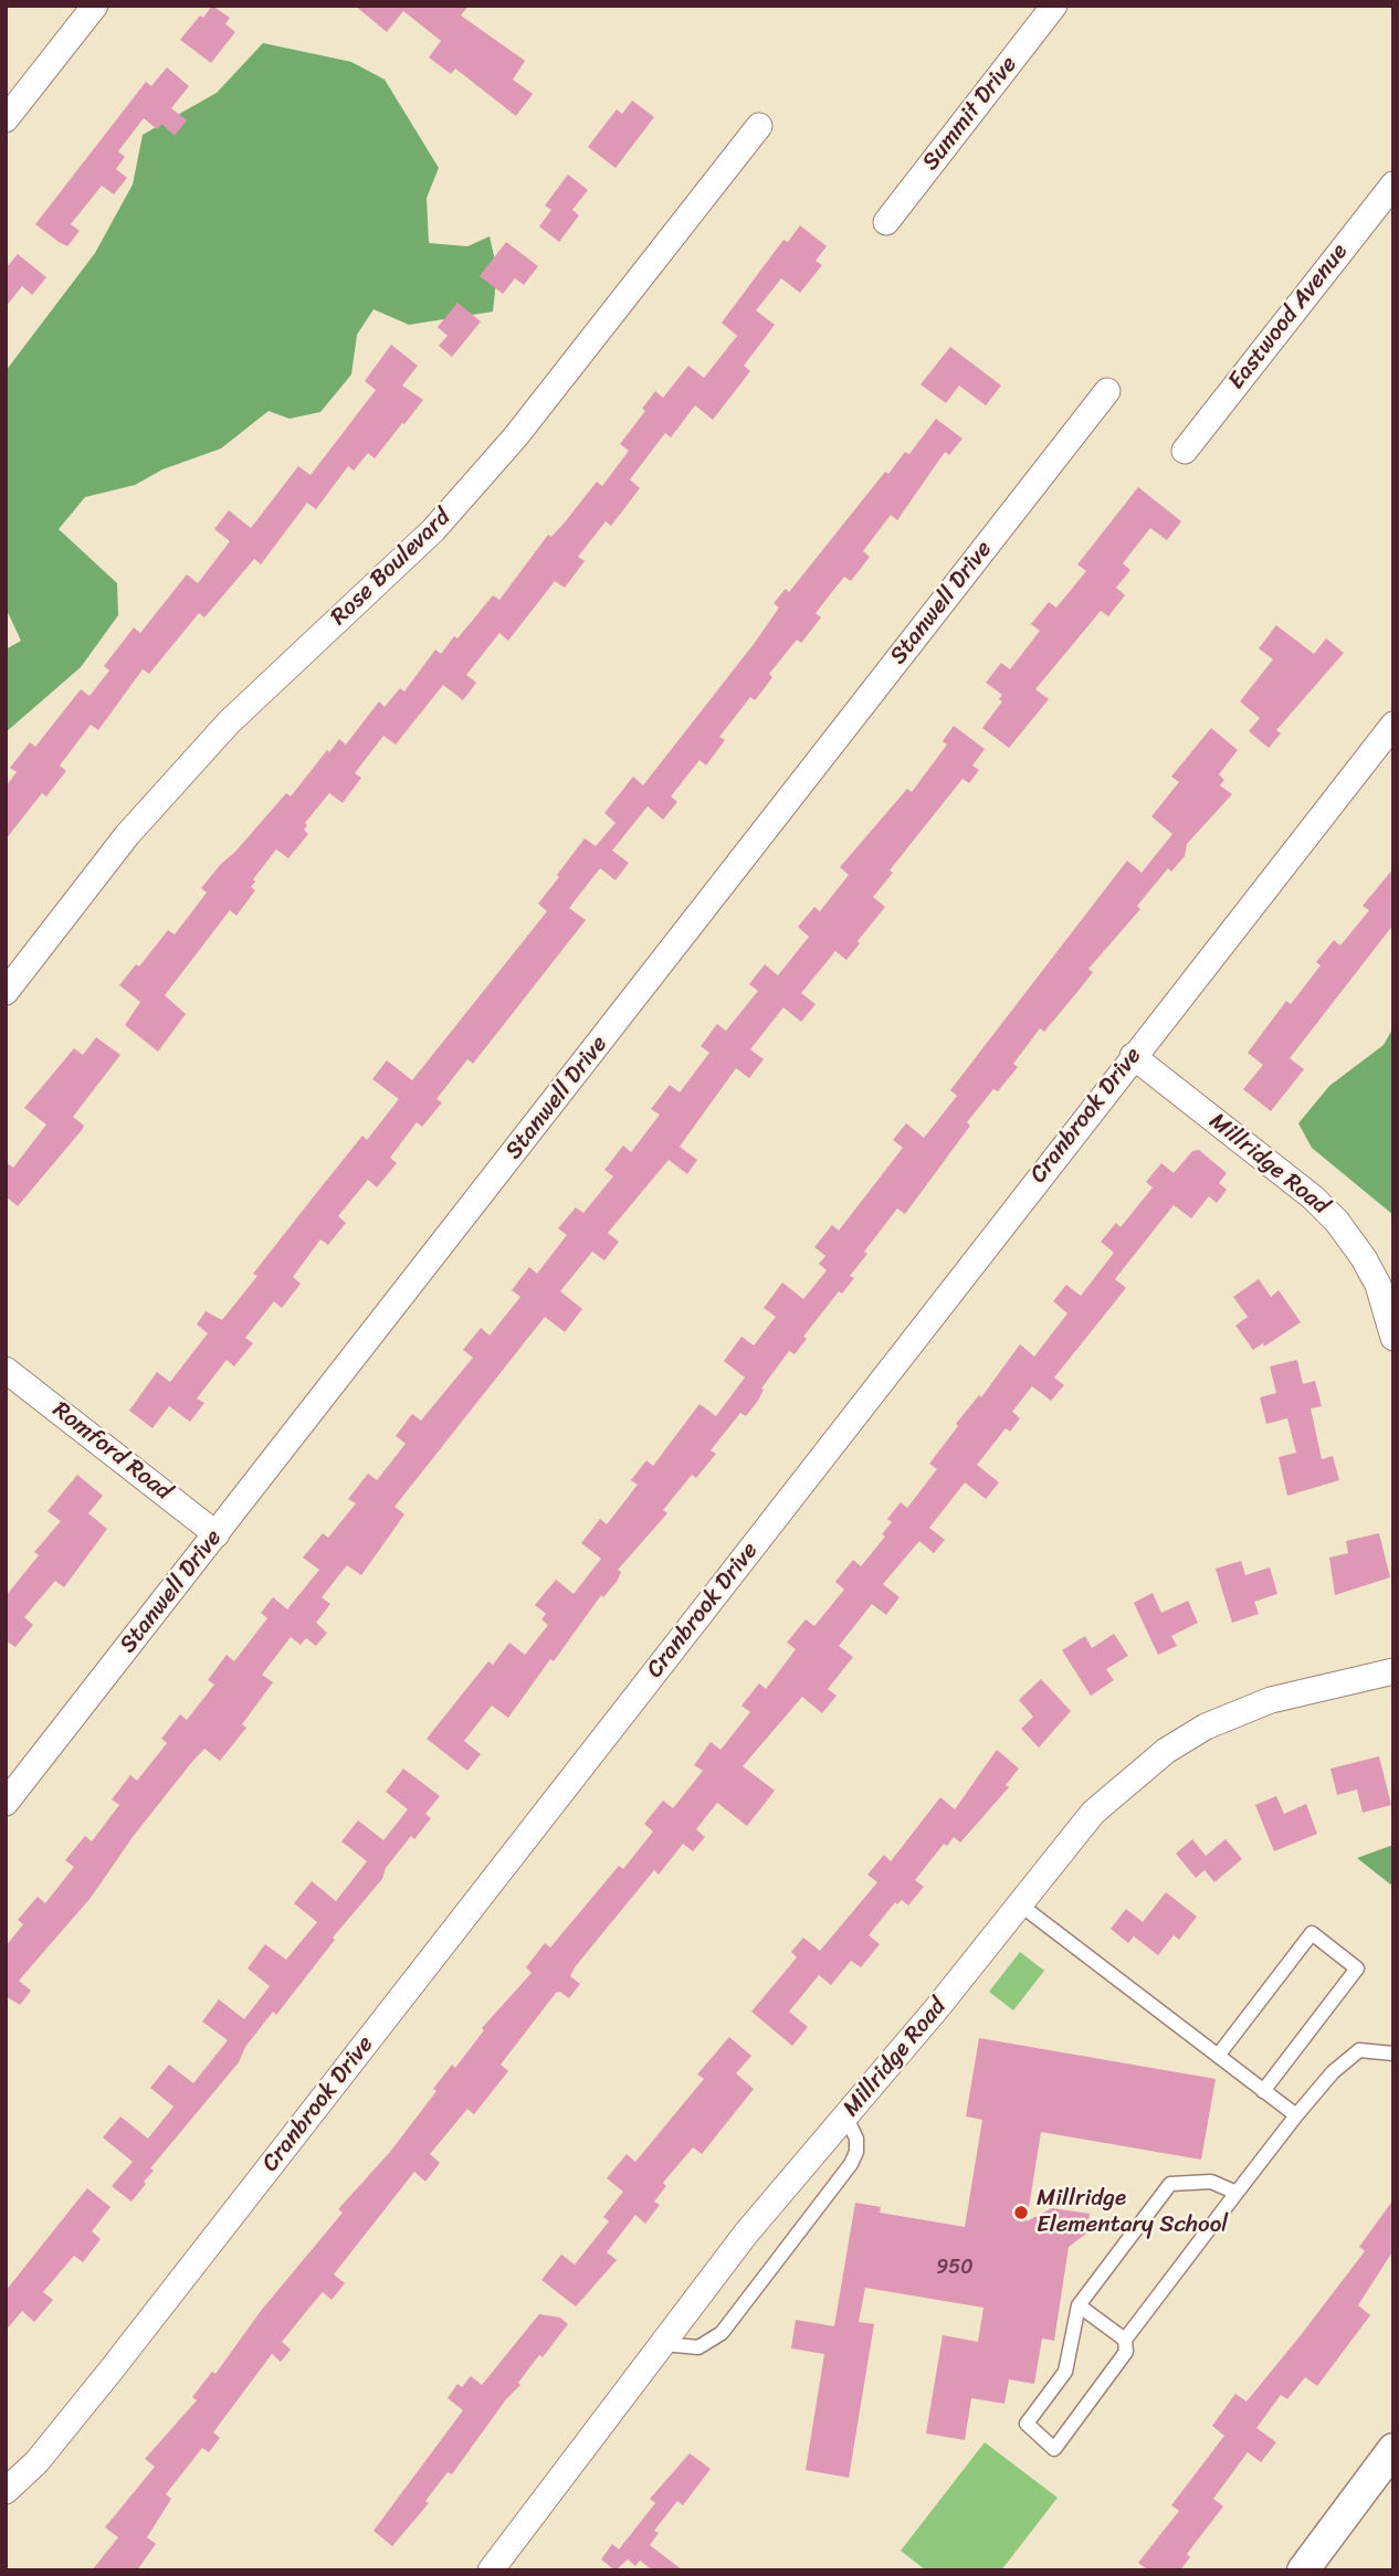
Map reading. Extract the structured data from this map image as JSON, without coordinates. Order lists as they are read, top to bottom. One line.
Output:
{"streets":{"street":["Summit Drive","Eastwood Avenue","Rose Boulevard","Stanwell Drive","Cranbrook Drive","Millridge Road","Romford Road"]},"crossings":[["Stanwell Drive","Romford Road"],["Cranbrook Drive","Millridge Road"]],"places":["Millridge Elementary School"],"house_numbers":["950"]}
